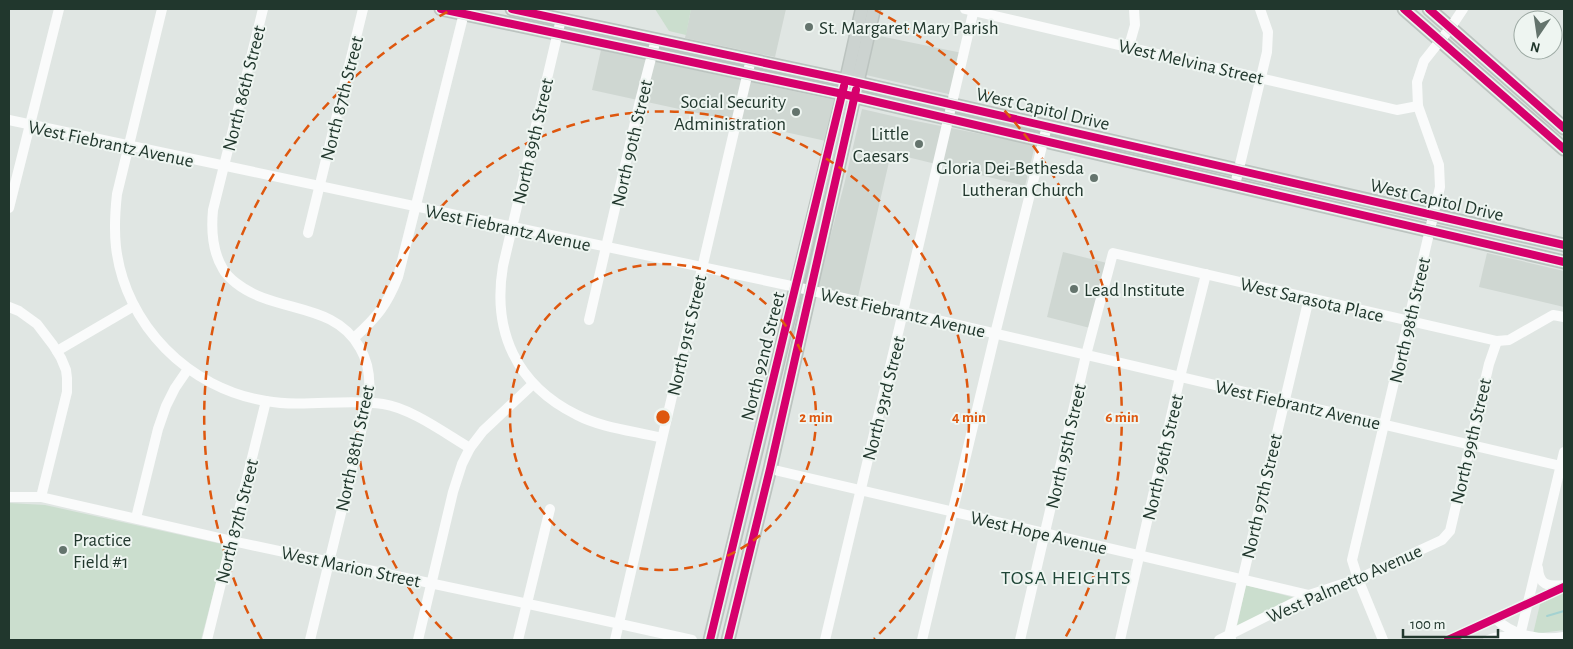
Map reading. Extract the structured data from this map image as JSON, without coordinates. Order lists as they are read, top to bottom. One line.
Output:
{"streets":{"main road":["West Capitol Drive","North 92nd Street"],"street":["West Melvina Street","North 86th Street","North 87th Street","North 89th Street","West Fiebrantz Avenue","North 90th Street","West Sarasota Place","North 98th Street","North 91st Street","North 93rd Street","North 99th Street","North 95th Street","North 88th Street","North 96th Street","North 97th Street","West Hope Avenue","West Marion Street","West Palmetto Avenue"]},"crossings":[["West Melvina Street","North 98th Street"],["West Melvina Street","North 93rd Street"],["North 86th Street","West Fiebrantz Avenue"],["North 86th Street","North 88th Street"],["North 87th Street","West Fiebrantz Avenue"],["North 87th Street","West Marion Street"],["West Capitol Drive","North 89th Street"],["West Capitol Drive","North 90th Street"],["West Capitol Drive","North 98th Street"],["West Capitol Drive","North 91st Street"],["West Capitol Drive","North 92nd Street"],["West Capitol Drive","North 93rd Street"],["North 89th Street","West Fiebrantz Avenue"],["West Fiebrantz Avenue","North 90th Street"],["West Fiebrantz Avenue","North 98th Street"],["West Fiebrantz Avenue","North 91st Street"],["West Fiebrantz Avenue","North 92nd Street"],["West Fiebrantz Avenue","North 93rd Street"],["West Fiebrantz Avenue","North 99th Street"],["West Fiebrantz Avenue","North 95th Street"],["West Fiebrantz Avenue","North 96th Street"],["West Fiebrantz Avenue","North 97th Street"],["West Sarasota Place","North 98th Street"],["West Sarasota Place","North 99th Street"],["West Sarasota Place","North 95th Street"],["West Sarasota Place","North 96th Street"],["West Sarasota Place","North 97th Street"],["North 98th Street","West Palmetto Avenue"],["North 91st Street","West Marion Street"],["North 92nd Street","West Hope Avenue"],["North 93rd Street","West Hope Avenue"],["North 99th Street","West Palmetto Avenue"],["North 95th Street","West Hope Avenue"],["North 88th Street","West Marion Street"],["North 96th Street","West Hope Avenue"],["North 97th Street","West Hope Avenue"],["North 97th Street","West Palmetto Avenue"],["West Hope Avenue","West Palmetto Avenue"]],"districts":["TOSA HEIGHTS"],"places":["St. Margaret Mary Parish","Social Security Administration","Little Caesars","Gloria Dei-Bethesda Lutheran Church","Lead Institute","Practice Field #1"],"scale_bar":"100 m","north":"bottom","rings":["2 min","4 min","6 min"]}
